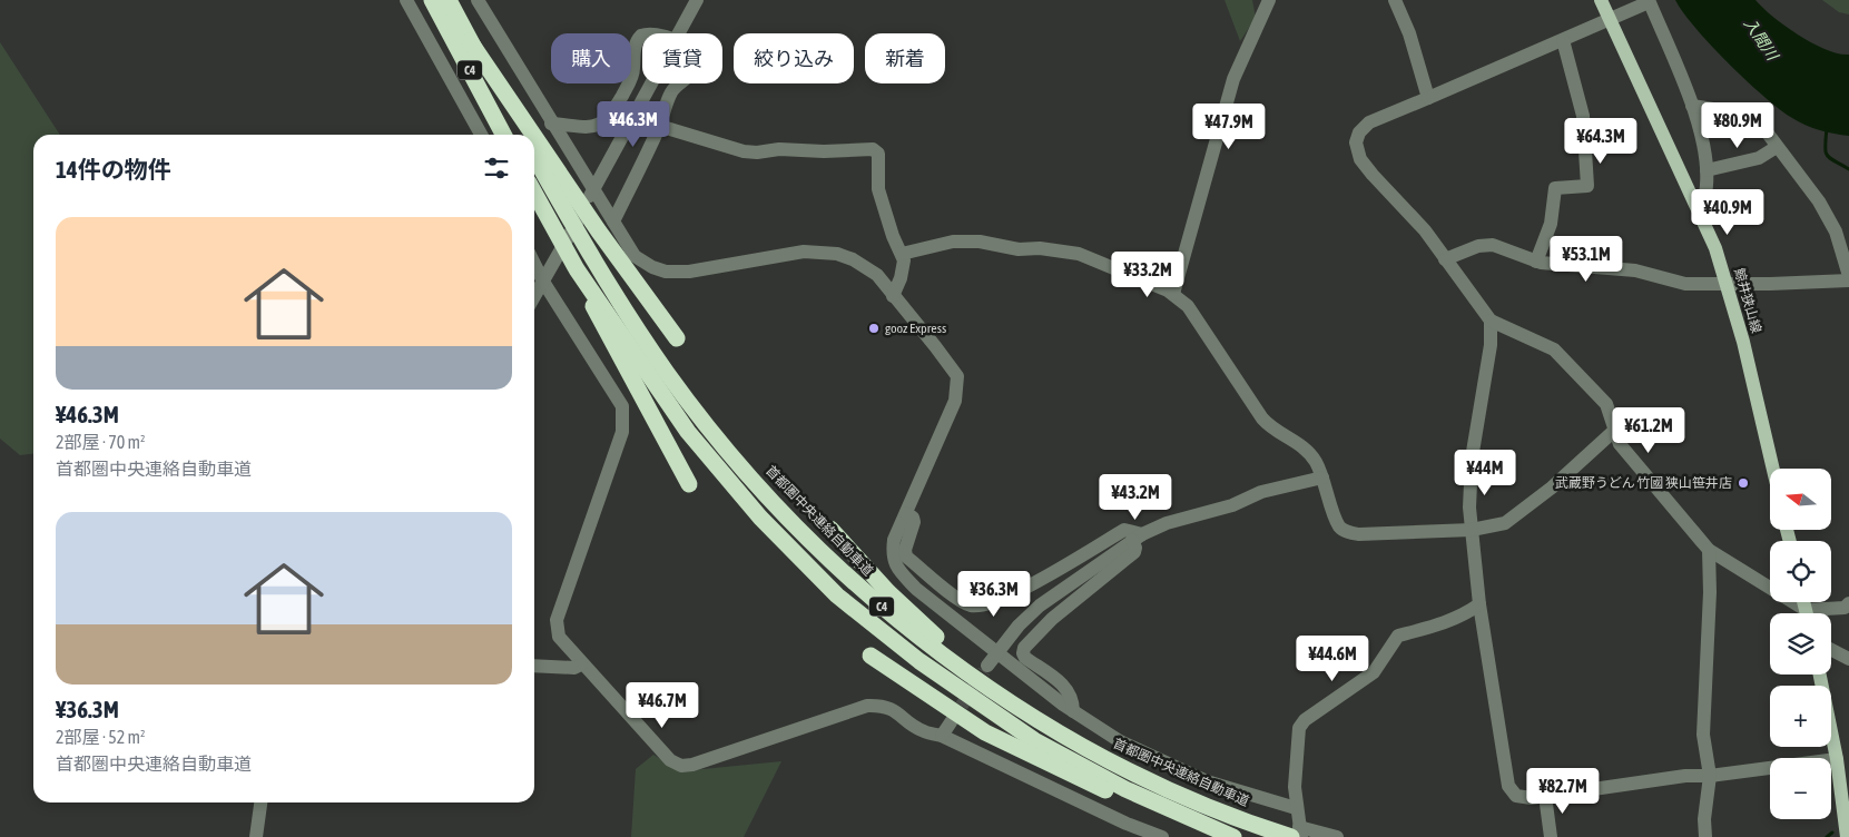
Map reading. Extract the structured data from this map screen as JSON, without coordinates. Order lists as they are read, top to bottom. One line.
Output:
{"streets":{"highway":["C4","首都圏中央連絡自動車道"],"main road":["鯨井狭山線"]},"water":["入間川"],"places":["gooz Express","武蔵野うどん 竹國 狭山笹井店"],"north":"left","page":{"chip":["購入","賃貸","絞り込み","新着"],"price":["¥46.3M","¥80.9M","¥47.9M","¥64.3M","¥40.9M","¥53.1M","¥33.2M","¥61.2M","¥44M","¥43.2M","¥36.3M","¥44.6M","¥46.7M","¥82.7M"],"heading":"14件の物件","list":[{"name":"¥46.3M","note":"2部屋 · 70 m² · 首都圏中央連絡自動車道"},{"name":"¥36.3M","note":"2部屋 · 52 m² · 首都圏中央連絡自動車道"}],"map_buttons":["+","−"]}}
